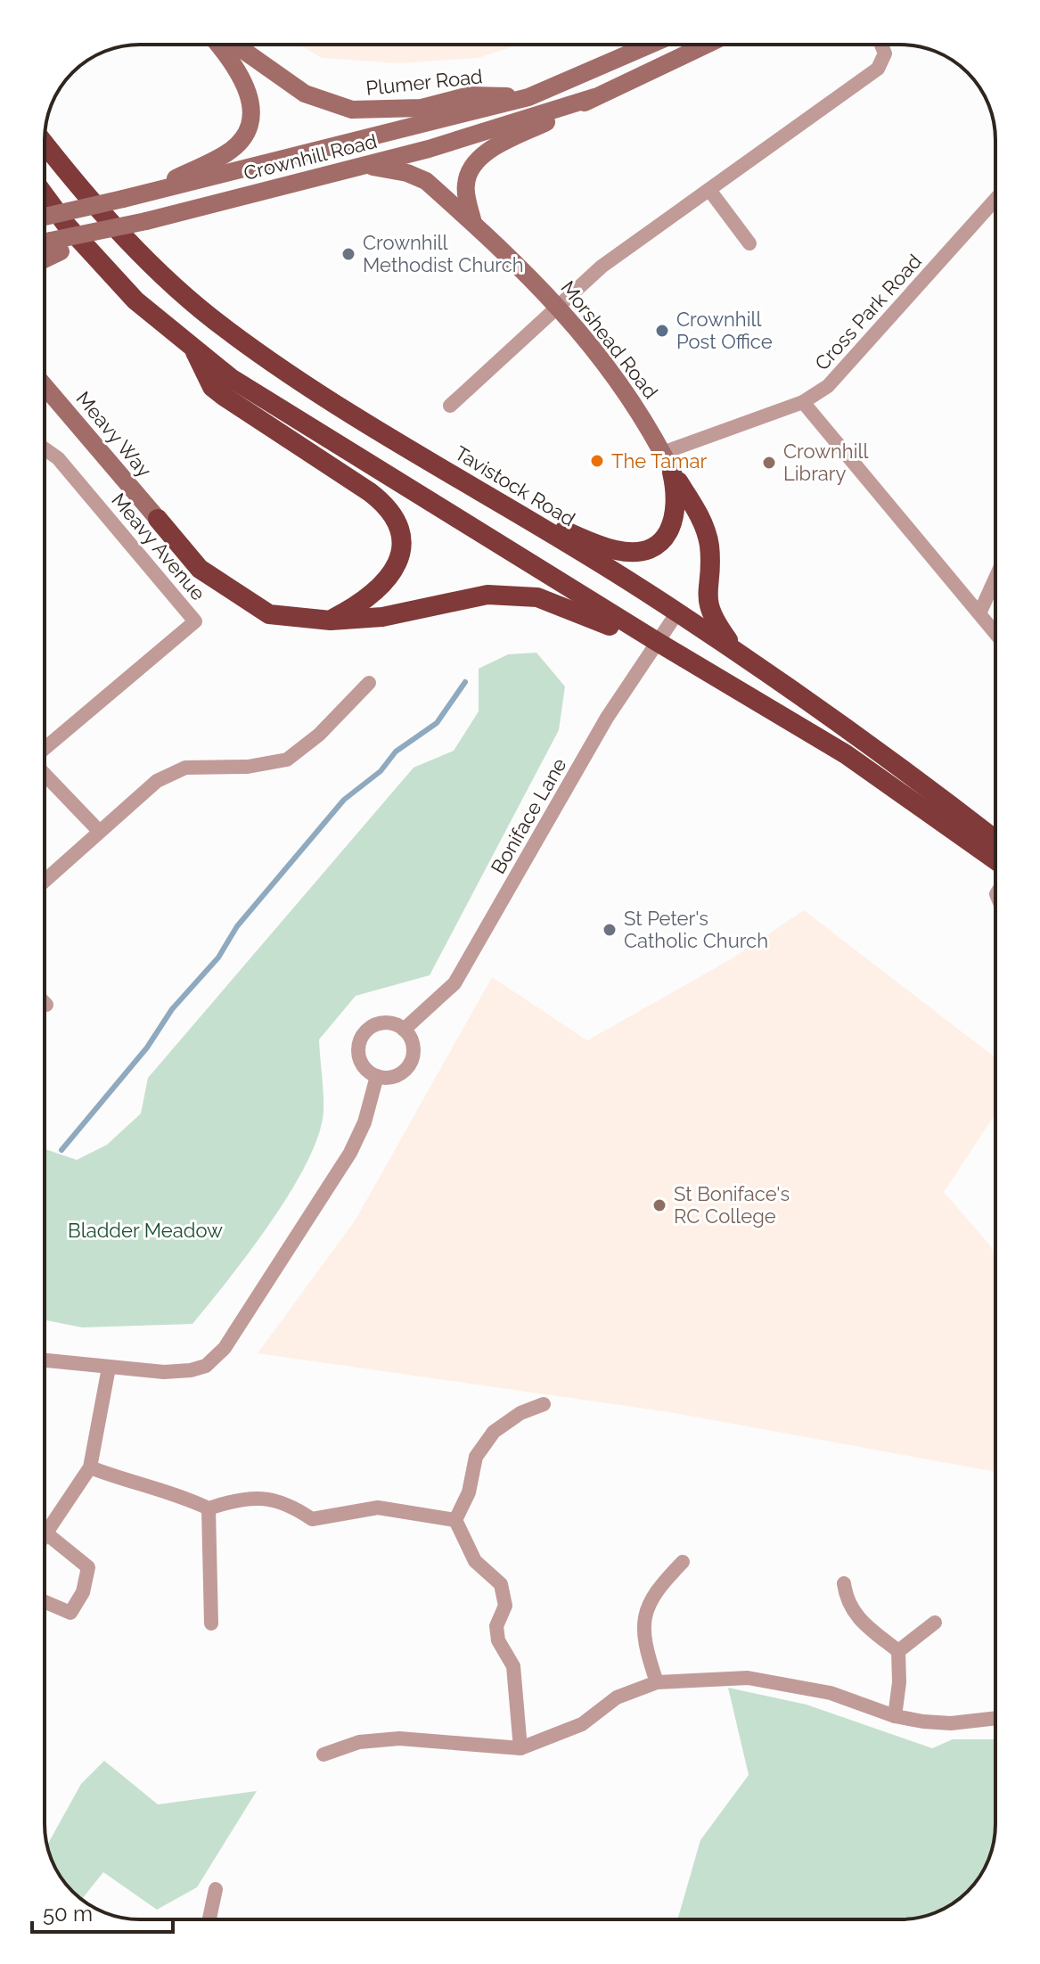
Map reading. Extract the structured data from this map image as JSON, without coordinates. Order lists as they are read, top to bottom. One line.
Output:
{"streets":{"highway":["Tavistock Road"],"main road":["Plumer Road","Crownhill Road","Morshead Road","Meavy Way"],"street":["Cross Park Road","Meavy Avenue","Boniface Lane"]},"crossings":[["Plumer Road","Crownhill Road"],["Crownhill Road","Morshead Road"],["Cross Park Road","Morshead Road"],["Tavistock Road","Boniface Lane"]],"parks":["Bladder Meadow"],"places":["Crownhill Methodist Church","Crownhill Post Office","The Tamar","Crownhill Library","St Peter's Catholic Church","St Boniface's RC College"],"scale_bar":"50 m"}
